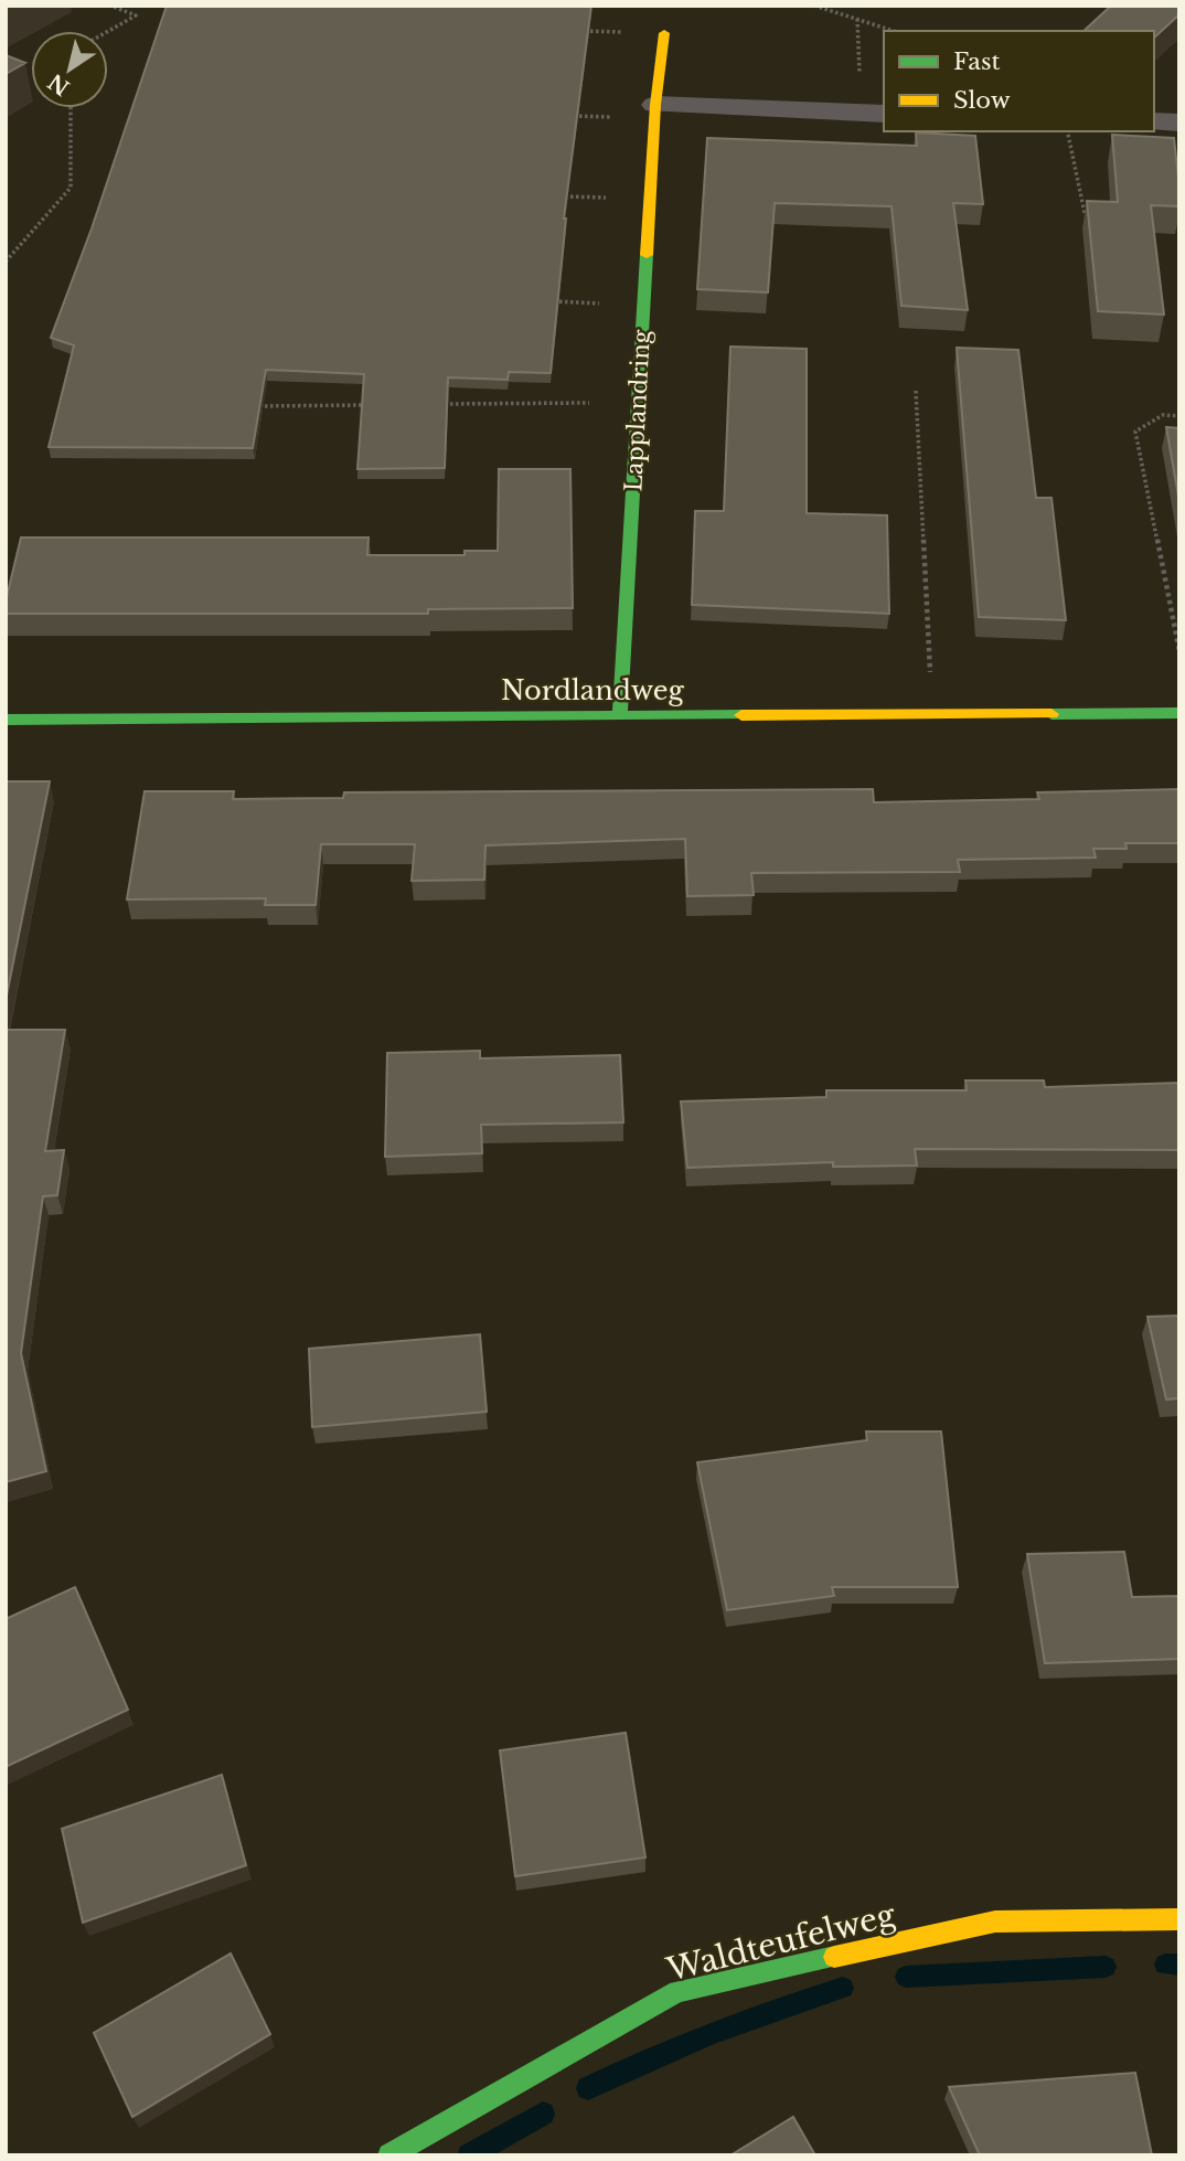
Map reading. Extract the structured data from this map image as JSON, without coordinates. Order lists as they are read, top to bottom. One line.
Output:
{"streets":{"street":["Lapplandring","Nordlandweg","Waldteufelweg"]},"crossings":[["Lapplandring","Nordlandweg"]],"legend":["Fast","Slow"],"north":"bottom left"}
